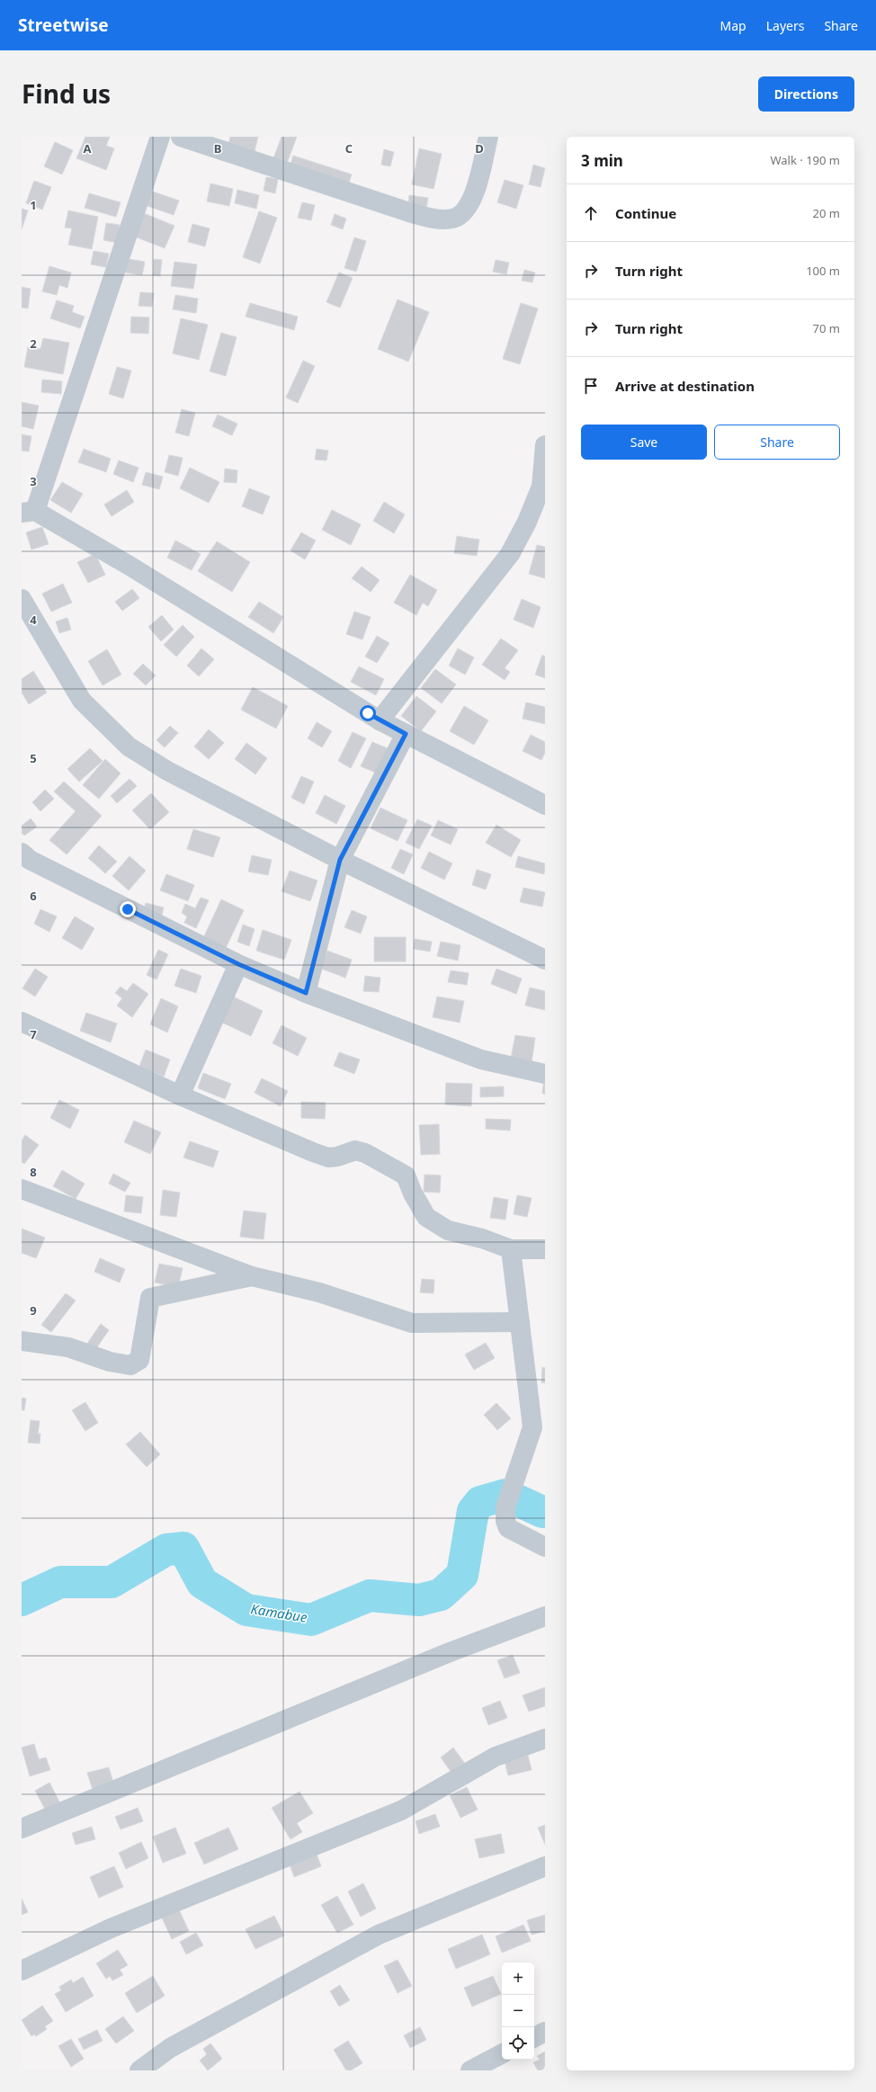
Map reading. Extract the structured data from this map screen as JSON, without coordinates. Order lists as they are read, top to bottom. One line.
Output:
{"water":["Kamabue"],"page":{"header":"Streetwise","nav":["Map","Layers","Share"],"title":"Find us","buttons":["Directions",["Save","Share"]],"heading":["3 min","Walk · 190 m"],"list":[["Continue","20 m"],["Turn right","100 m"],["Turn right","70 m"],"Arrive at destination"],"map_buttons":["+","−"]},"grid":{"columns":["A","B","C","D"],"rows":["1","2","3","4","5","6","7","8","9"]}}
